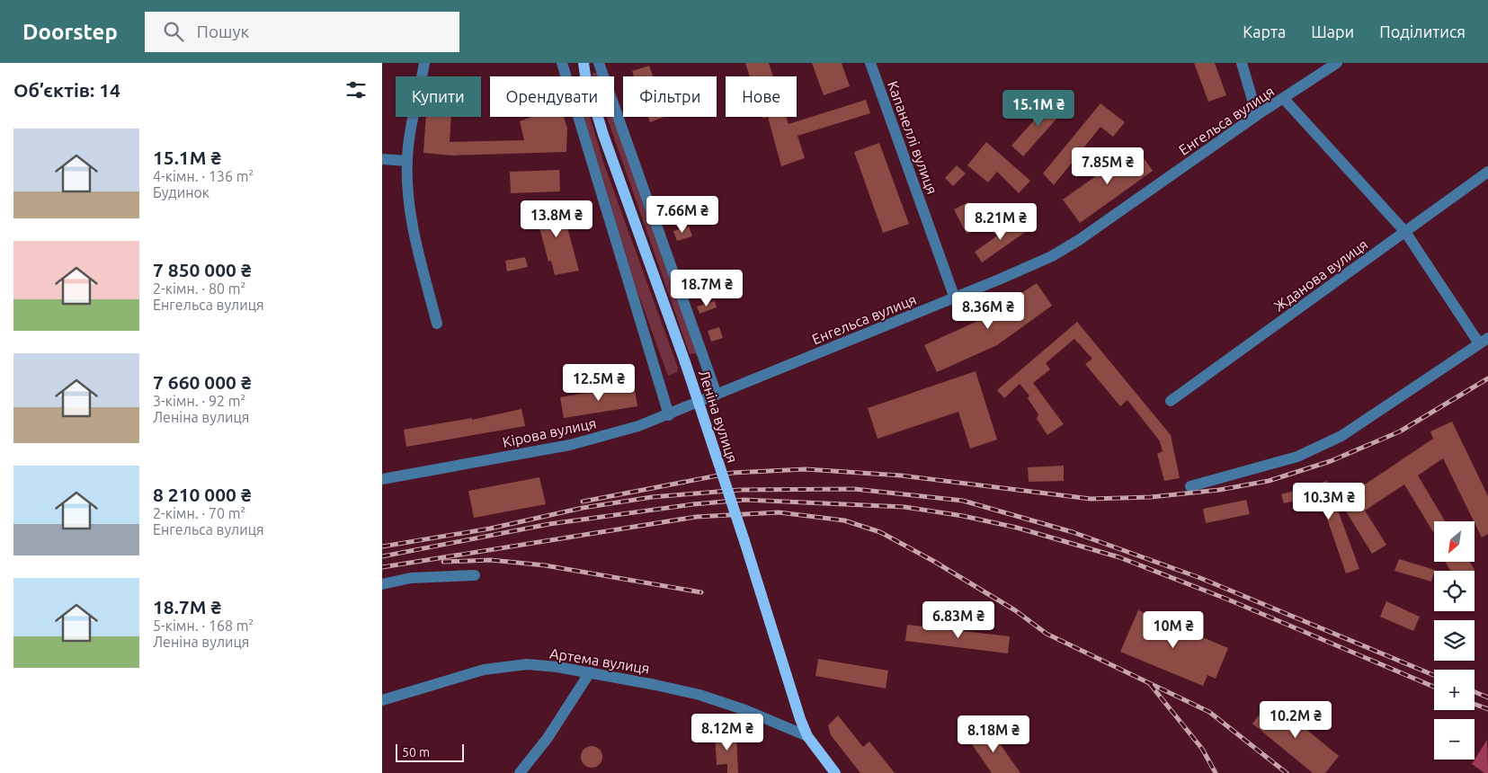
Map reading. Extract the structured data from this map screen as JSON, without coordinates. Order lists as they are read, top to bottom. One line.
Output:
{"streets":{"main road":["Леніна вулиця"],"street":["Енгельса вулиця","Капанеллі вулиця","Жданова вулиця","Кірова вулиця","Артема вулиця"]},"crossings":[["Енгельса вулиця","Капанеллі вулиця"],["Енгельса вулиця","Леніна вулиця"],["Енгельса вулиця","Кірова вулиця"],["Леніна вулиця","Кірова вулиця"],["Леніна вулиця","Артема вулиця"]],"scale_bar":"50 m","north":"bottom left","page":{"header":"Doorstep","search":"Пошук","nav":["Карта","Шари","Поділитися"],"heading":"Об’єктів: 14","chip":["Купити","Орендувати","Фільтри","Нове"],"price":["15.1M ₴","7.85M ₴","7.66M ₴","13.8M ₴","8.21M ₴","18.7M ₴","8.36M ₴","12.5M ₴","10.3M ₴","6.83M ₴","10M ₴","10.2M ₴","8.12M ₴","8.18M ₴"],"list":[{"name":"15.1M ₴","note":"4-кімн. · 136 m² · Будинок"},{"name":"7 850 000 ₴","note":"2-кімн. · 80 m² · Енгельса вулиця"},{"name":"7 660 000 ₴","note":"3-кімн. · 92 m² · Леніна вулиця"},{"name":"8 210 000 ₴","note":"2-кімн. · 70 m² · Енгельса вулиця"},{"name":"18.7M ₴","note":"5-кімн. · 168 m² · Леніна вулиця"}],"map_buttons":["+","−"],"scale":"50 m"}}
